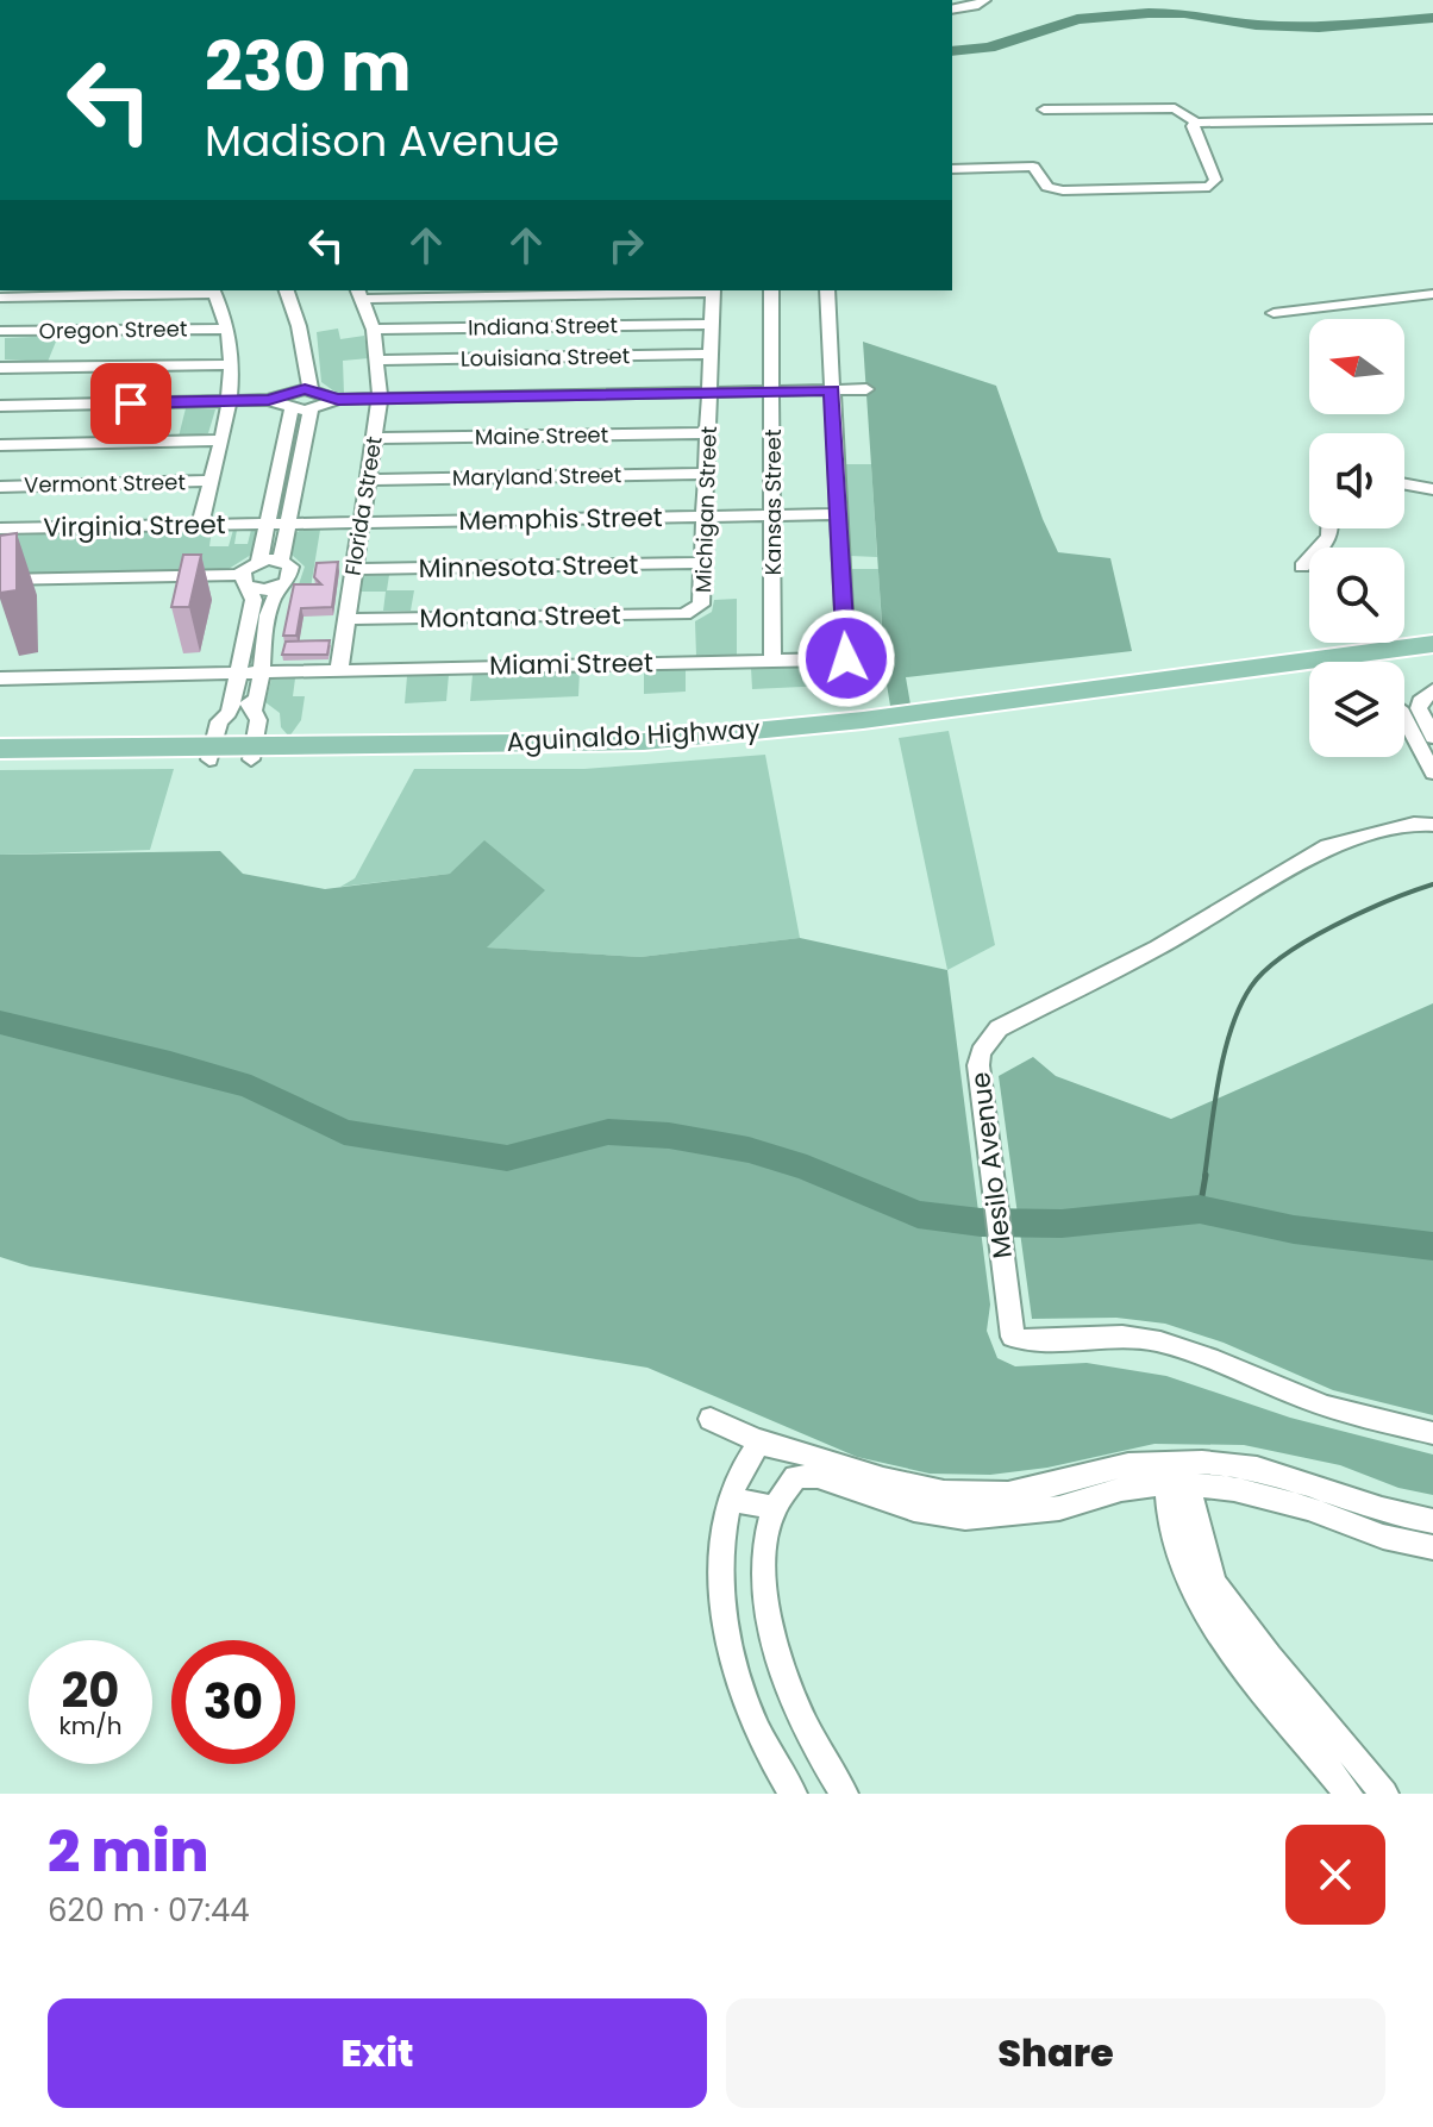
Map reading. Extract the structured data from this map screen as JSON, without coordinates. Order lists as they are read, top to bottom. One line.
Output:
{"streets":{"main road":["Aguinaldo Highway"],"street":["Indiana Street","Oregon Street","Louisiana Street","Maine Street","Maryland Street","Vermont Street","Kansas Street","Florida Street","Michigan Street","Memphis Street","Virginia Street","Minnesota Street","Montana Street","Miami Street","Mesilo Avenue"]},"crossings":[["Indiana Street","Florida Street"],["Indiana Street","Michigan Street"],["Louisiana Street","Florida Street"],["Louisiana Street","Michigan Street"],["Maine Street","Florida Street"],["Maine Street","Michigan Street"],["Maryland Street","Florida Street"],["Maryland Street","Michigan Street"],["Kansas Street","Memphis Street"],["Kansas Street","Miami Street"],["Florida Street","Memphis Street"],["Florida Street","Minnesota Street"],["Florida Street","Montana Street"],["Florida Street","Miami Street"],["Michigan Street","Memphis Street"],["Michigan Street","Minnesota Street"],["Michigan Street","Montana Street"],["Memphis Street","Virginia Street"]],"north":"left","page":{"turn":["230 m","Madison Avenue"],"speed":"20 km/h","limit":"30","heading":["2 min","620 m · 07:44"],"buttons":["Exit","Share"]}}
